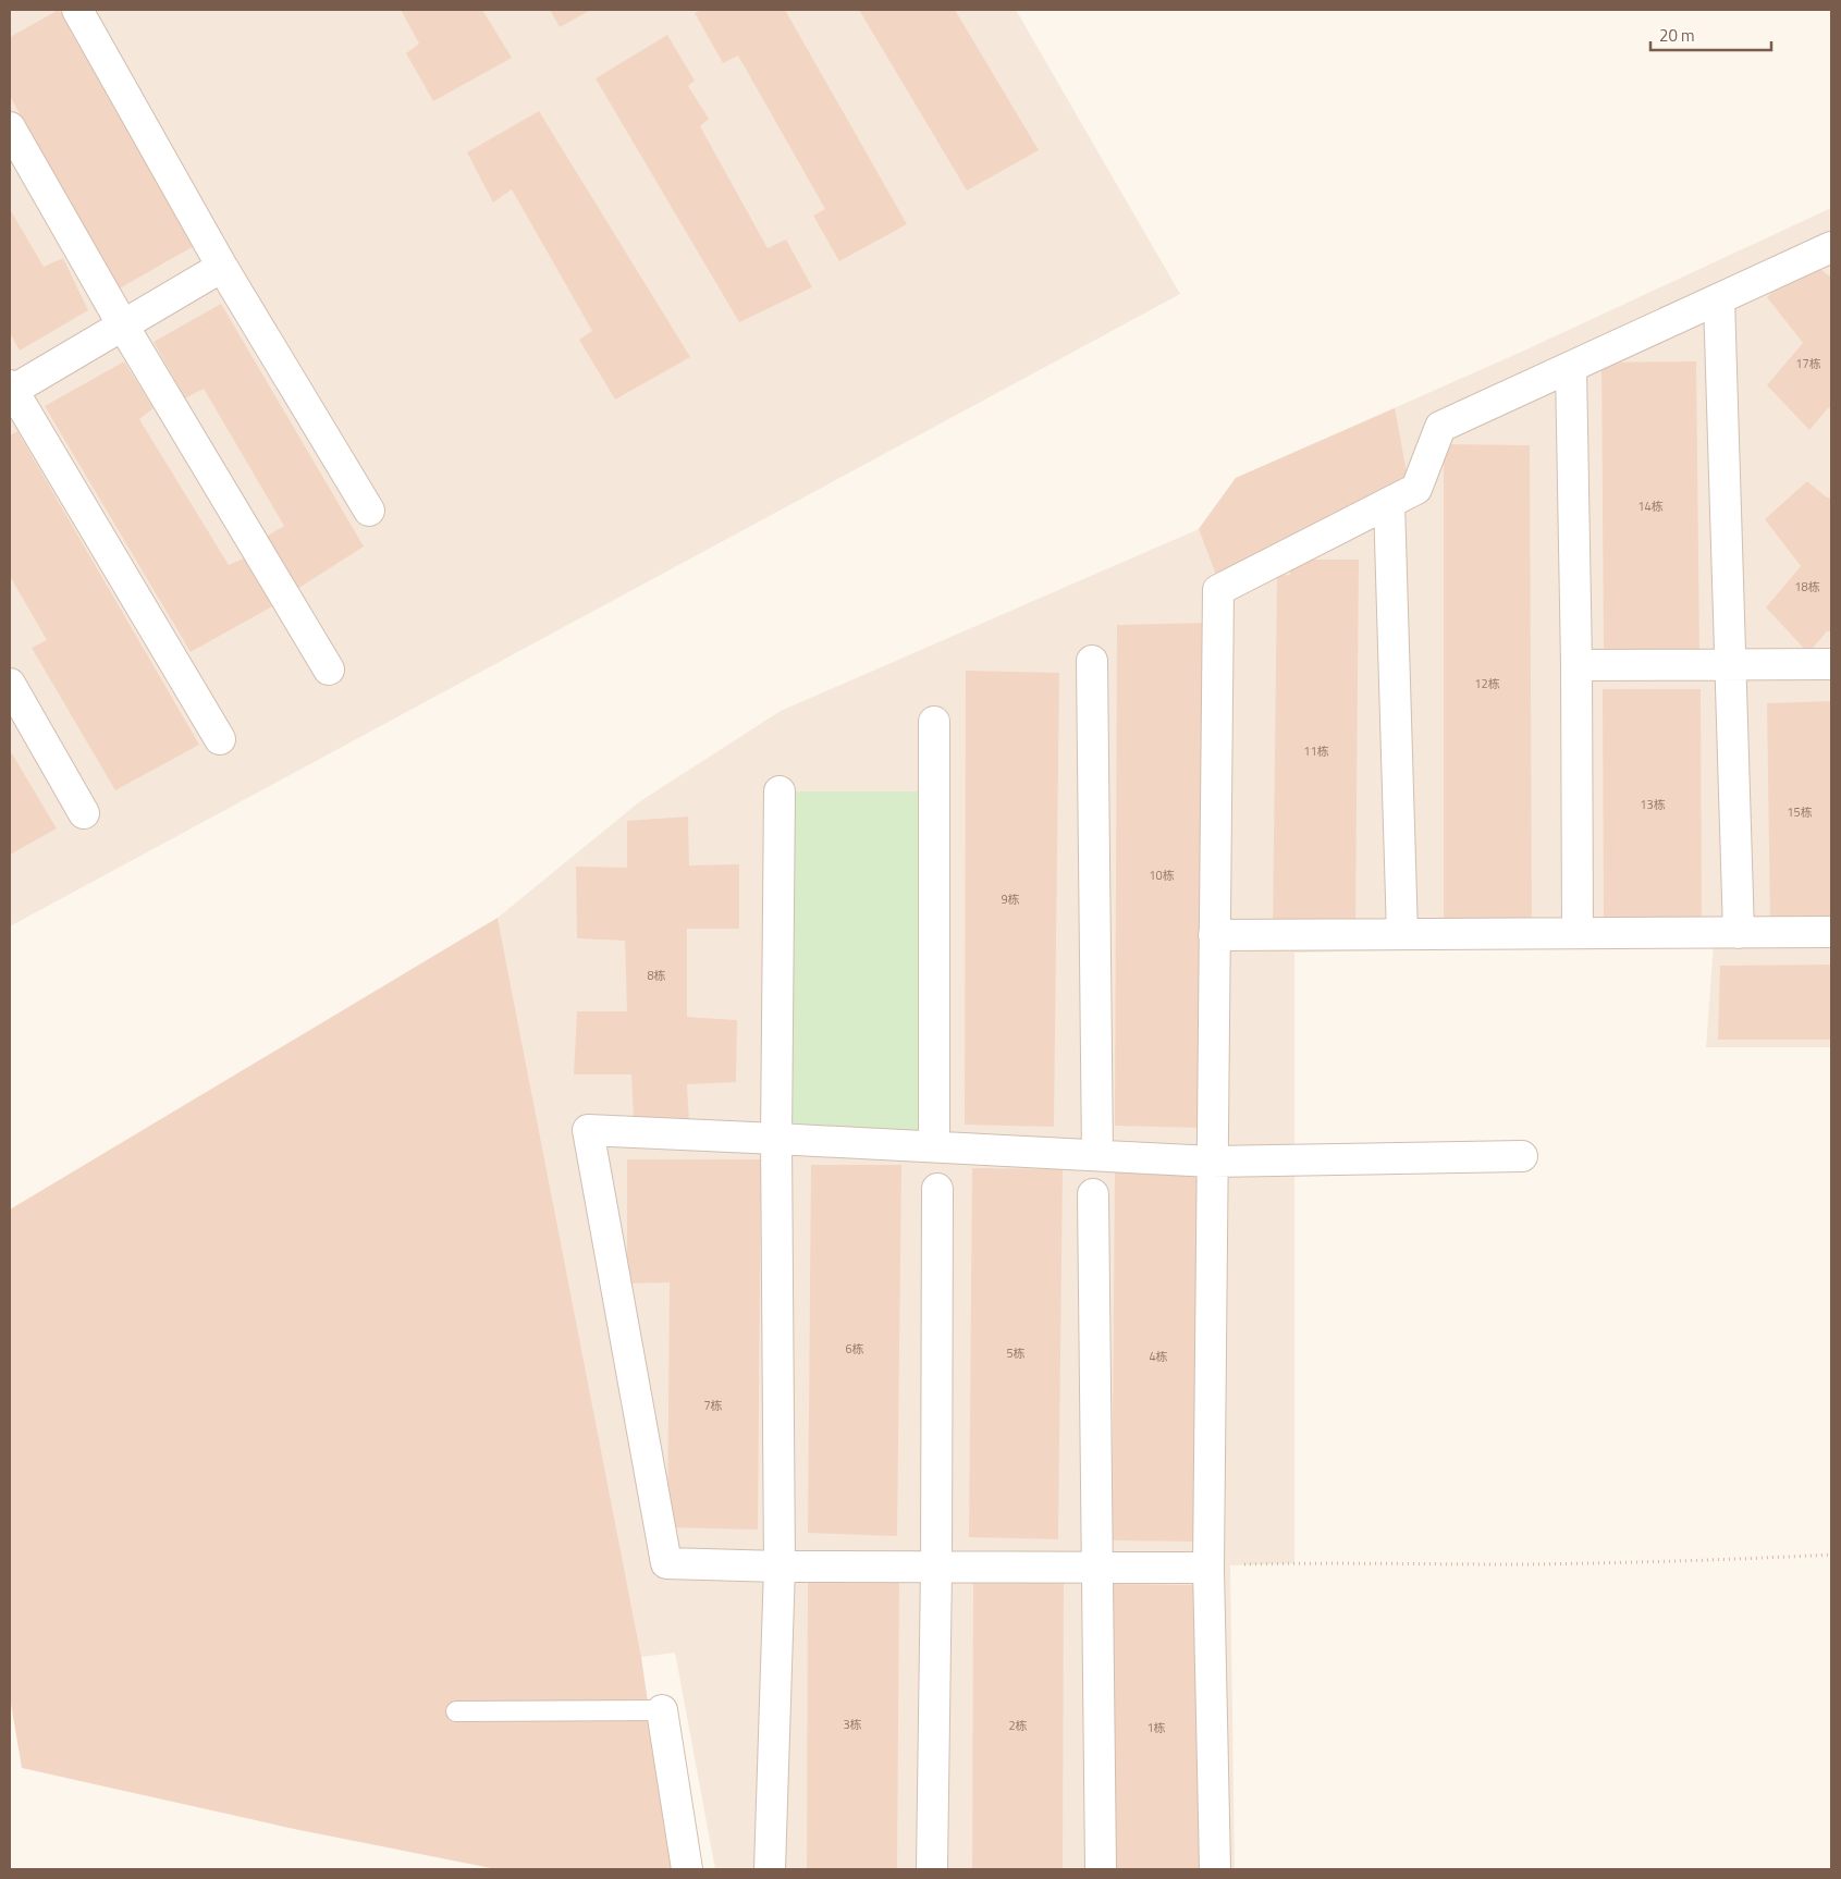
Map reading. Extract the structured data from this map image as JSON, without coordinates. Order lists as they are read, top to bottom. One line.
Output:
{"house_numbers":["17栋","14栋","18栋","12栋","11栋","13栋","15栋","10栋","9栋","8栋","6栋","5栋","4栋","7栋","3栋","2栋","1栋"],"scale_bar":"20 m"}
